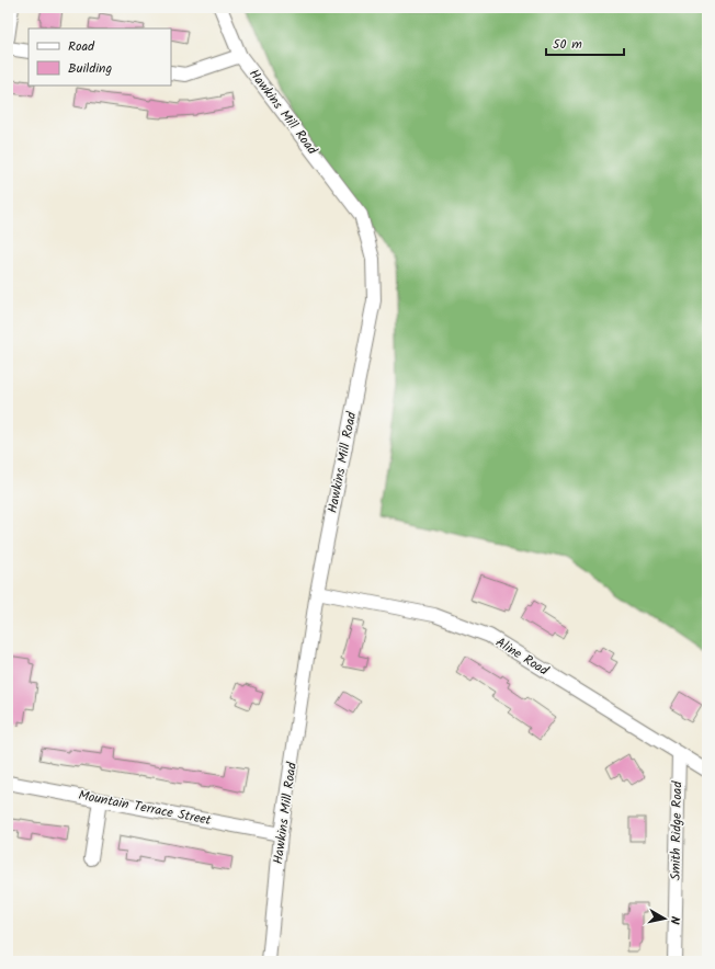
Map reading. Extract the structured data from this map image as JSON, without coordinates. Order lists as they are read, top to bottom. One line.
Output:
{"streets":{"street":["Hawkins Mill Road","Aline Road","Mountain Terrace Street","Smith Ridge Road"]},"crossings":[["Hawkins Mill Road","Aline Road"],["Hawkins Mill Road","Mountain Terrace Street"],["Aline Road","Smith Ridge Road"]],"legend":["Road","Building"],"scale_bar":"50 m","north":"right"}
